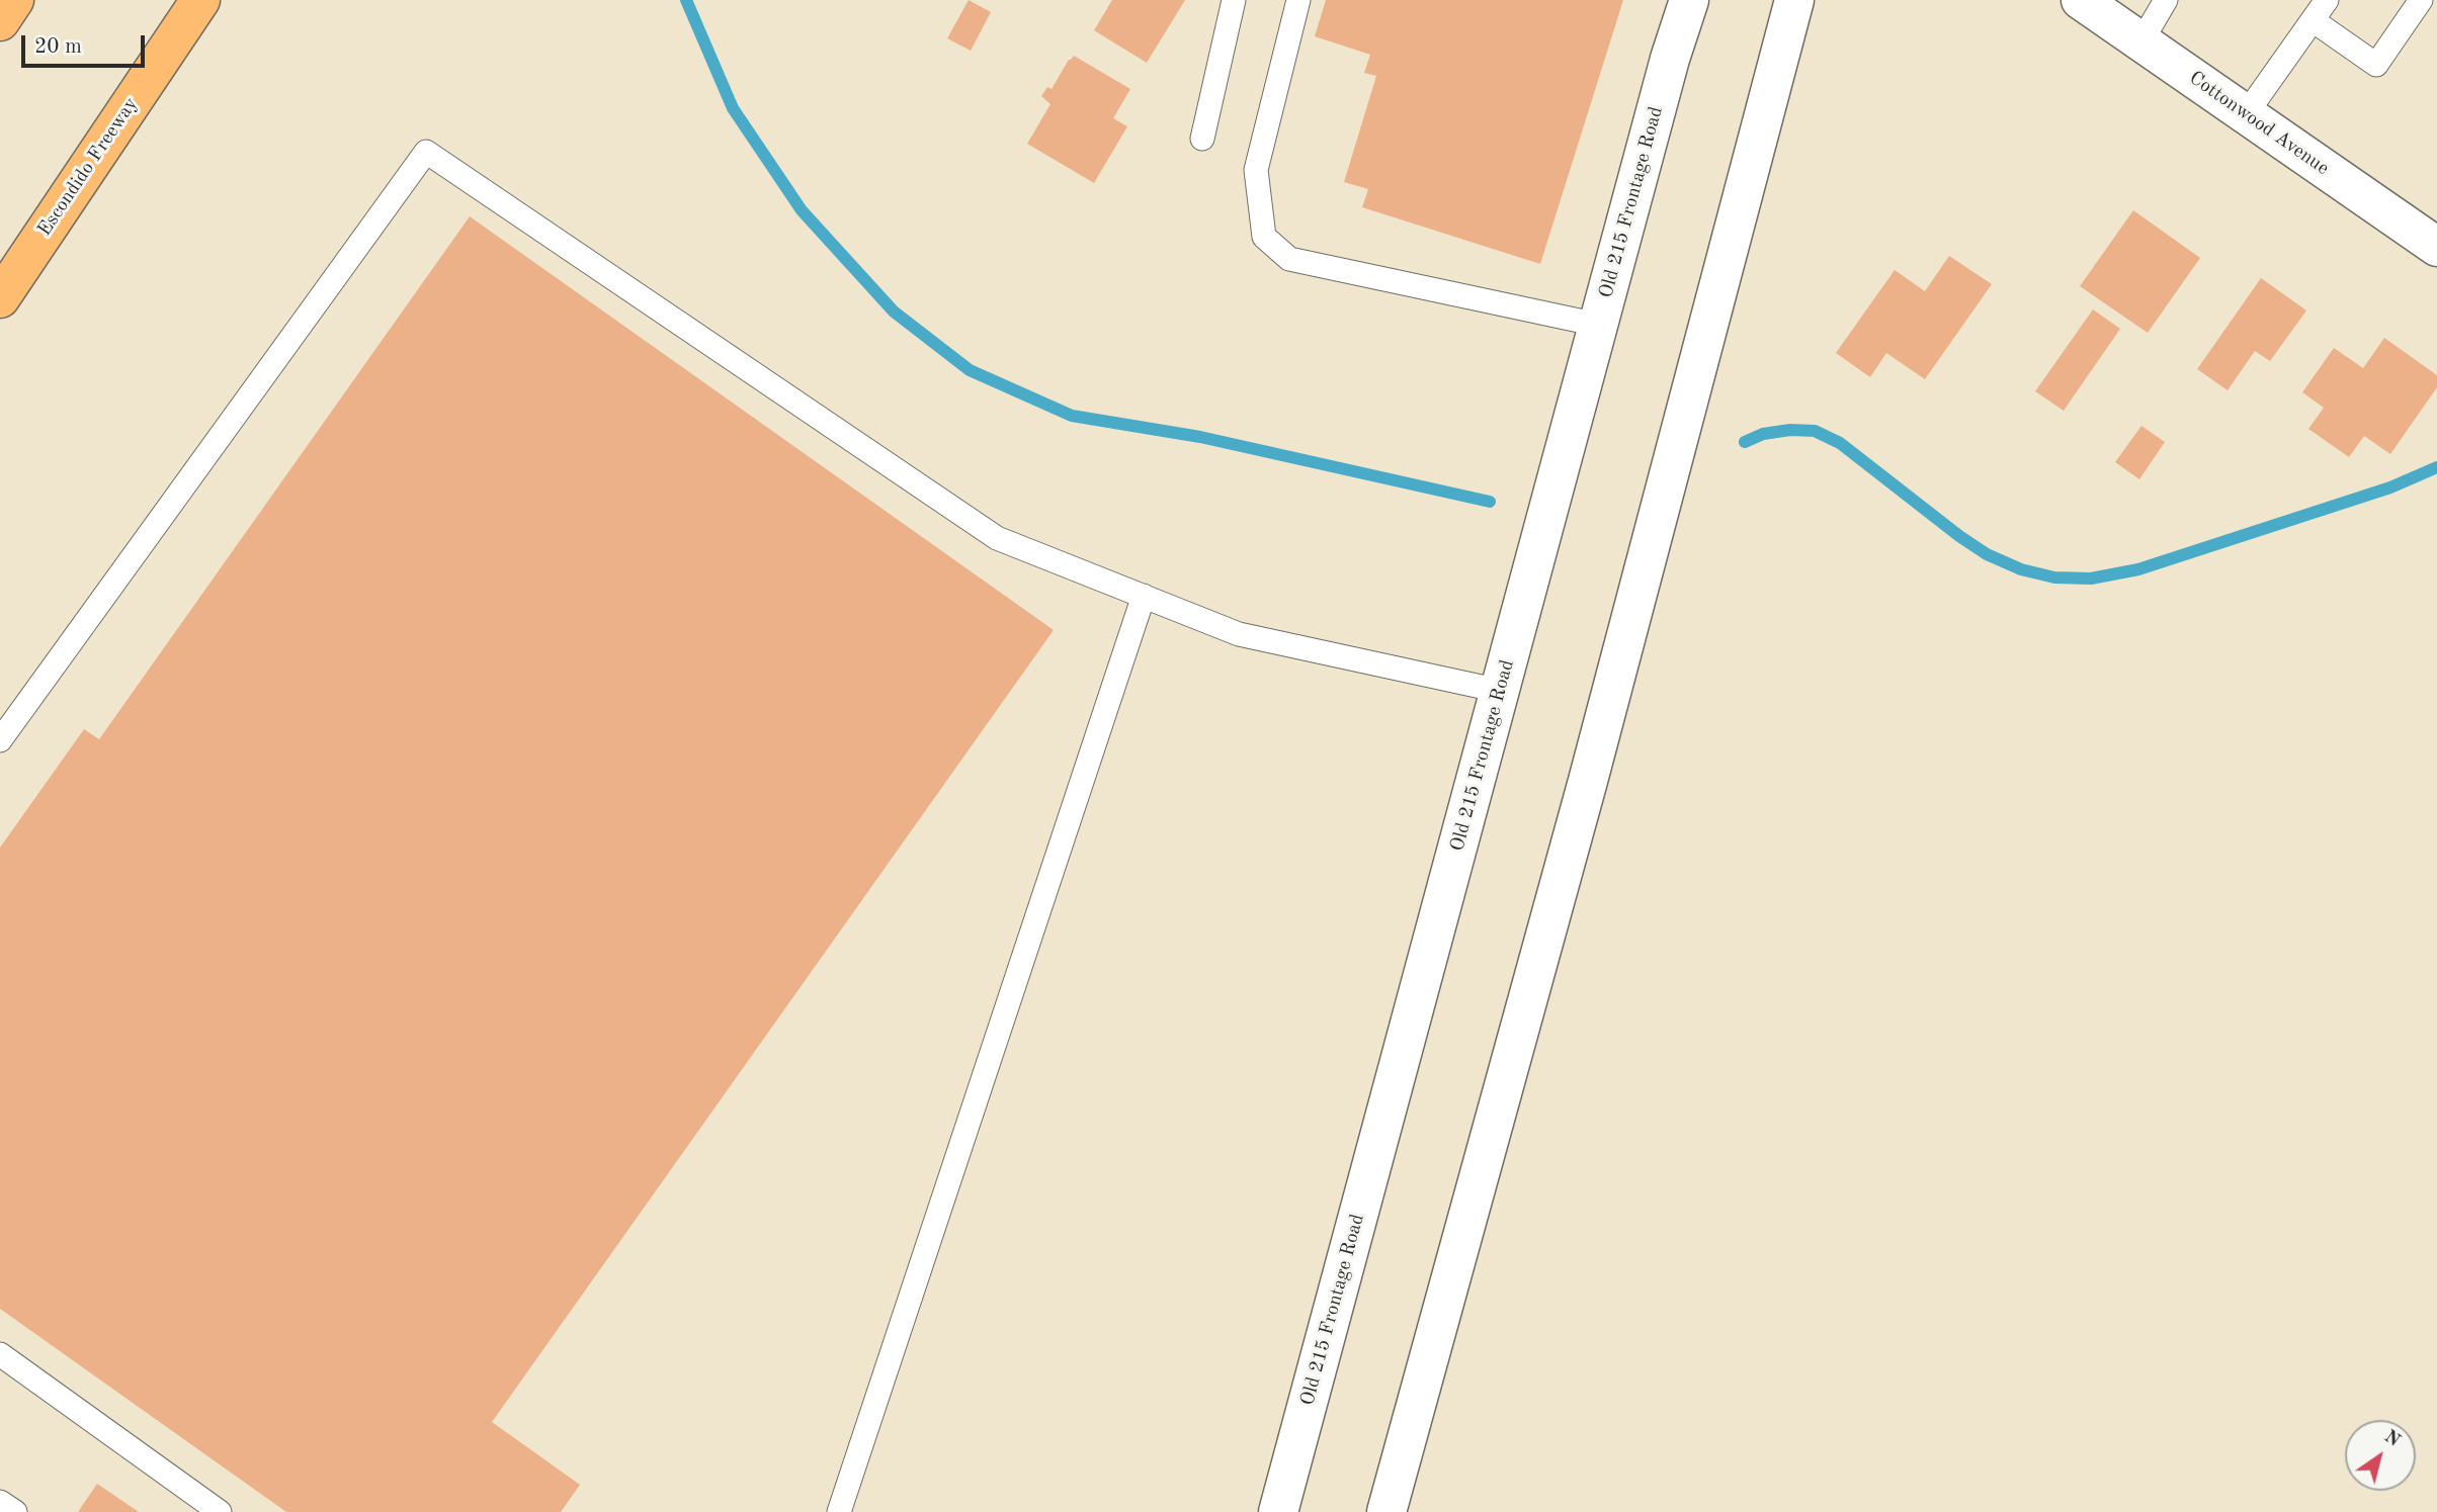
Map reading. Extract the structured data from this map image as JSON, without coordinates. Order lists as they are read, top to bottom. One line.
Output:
{"streets":{"highway":["Escondido Freeway"],"street":["Cottonwood Avenue","Old 215 Frontage Road"]},"scale_bar":"20 m","north":"top right"}
